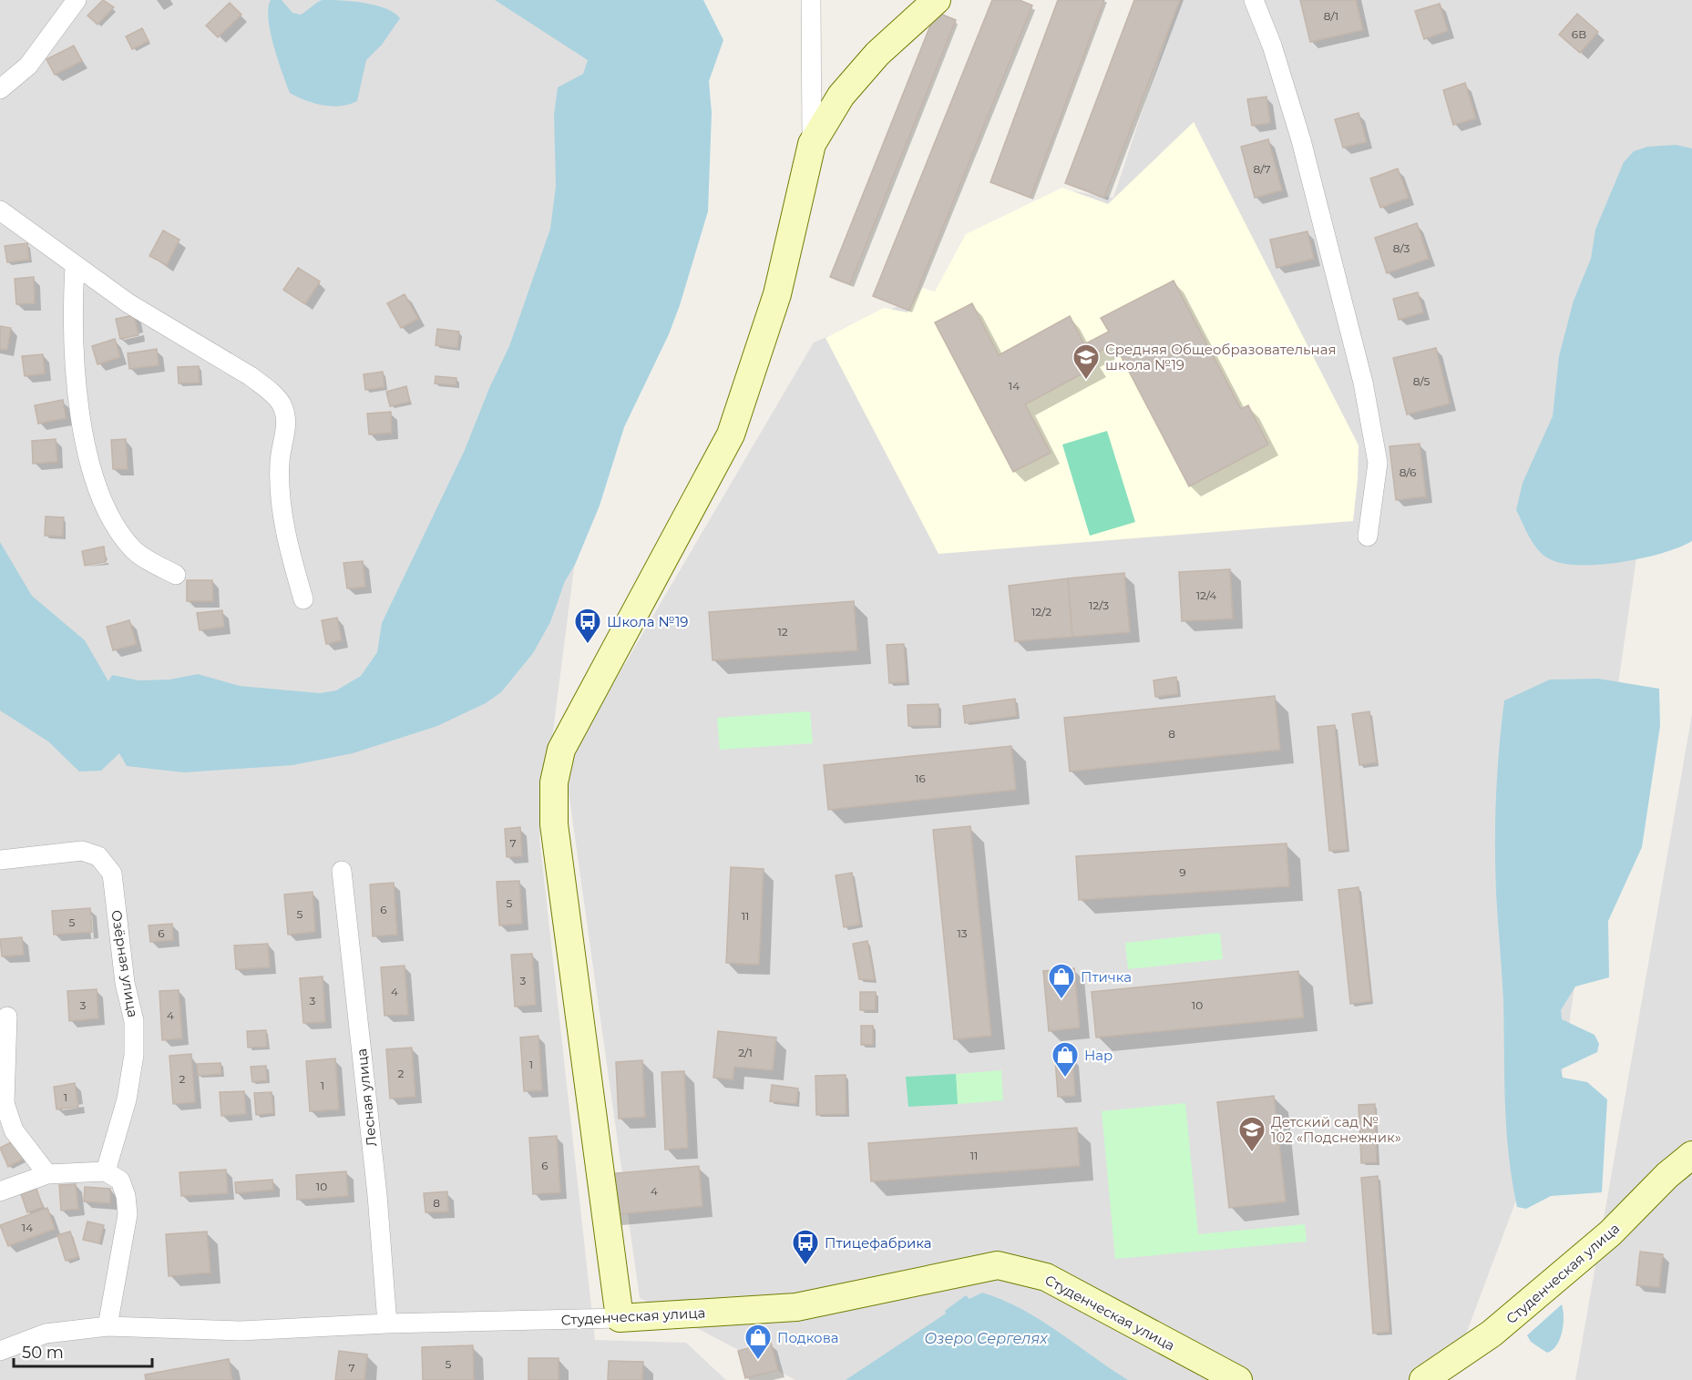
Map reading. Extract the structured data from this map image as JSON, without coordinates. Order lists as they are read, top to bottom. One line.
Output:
{"streets":{"street":["Озёрная улица","Лесная улица","Студенческая улица"]},"crossings":[["Лесная улица","Студенческая улица"]],"water":["Озеро Сергелях"],"places":{"school or university":["Средняя Общеобразовательная школа №19","Детский сад № 102 «Подснежник»"],"bus stop":["Школа №19","Птицефабрика"],"shop":["Птичка","Нар","Подкова"]},"house_numbers":["8/1","6В","8/7","8/3","8/5","14","8/6","12/4","12/3","12/2","12","8","16","7","9","5","6","5","11","5","6","13","3","4","3","3","10","4","2/1","1","2","2","1","1","11","6","10","4","8","14","5","7"],"scale_bar":"50 m"}
